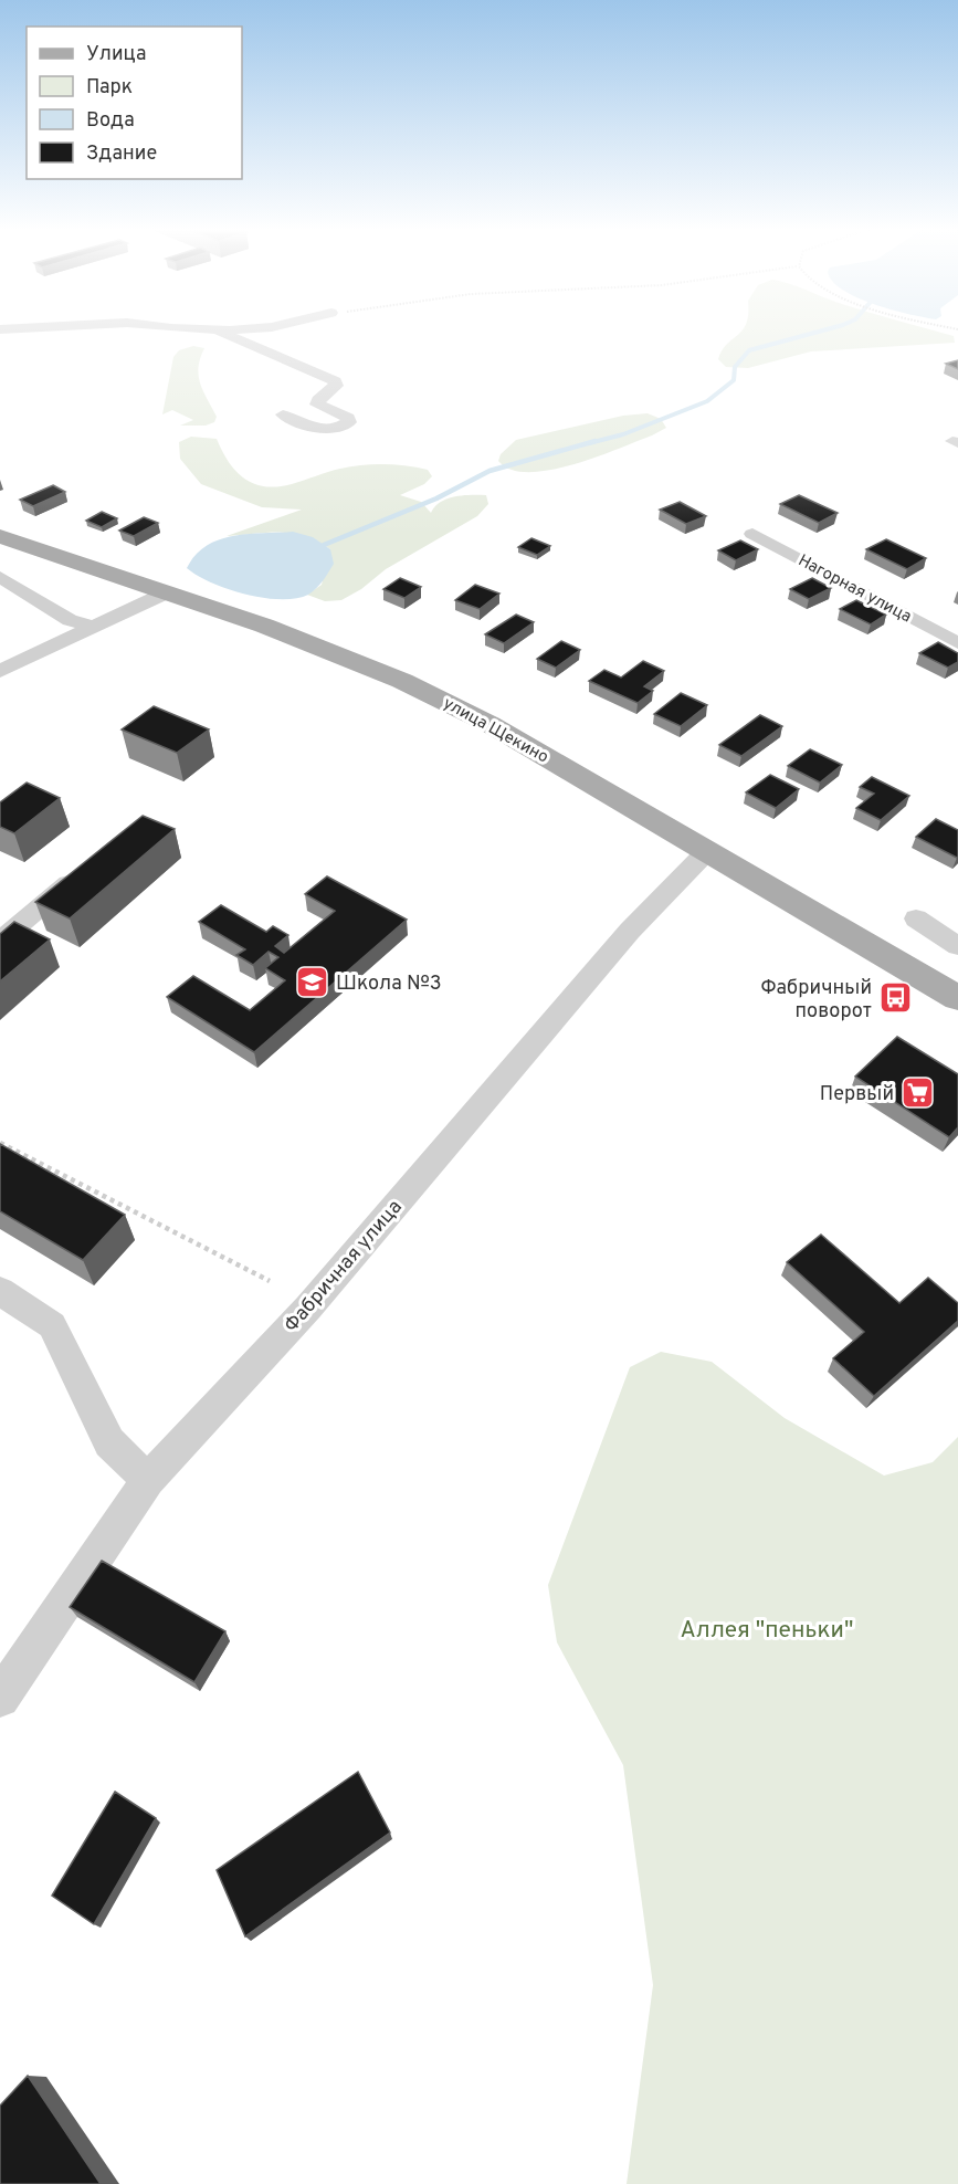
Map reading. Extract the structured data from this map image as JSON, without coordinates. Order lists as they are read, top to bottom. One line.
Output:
{"streets":{"main road":["улица Щекино"],"street":["Нагорная улица","Фабричная улица"]},"crossings":[["улица Щекино","Фабричная улица"]],"parks":["Аллея \"пеньки\""],"places":{"school or university":["Школа №3"],"bus stop":["Фабричный поворот"],"supermarket":["Первый"]},"legend":["Улица","Парк","Вода","Здание"]}
